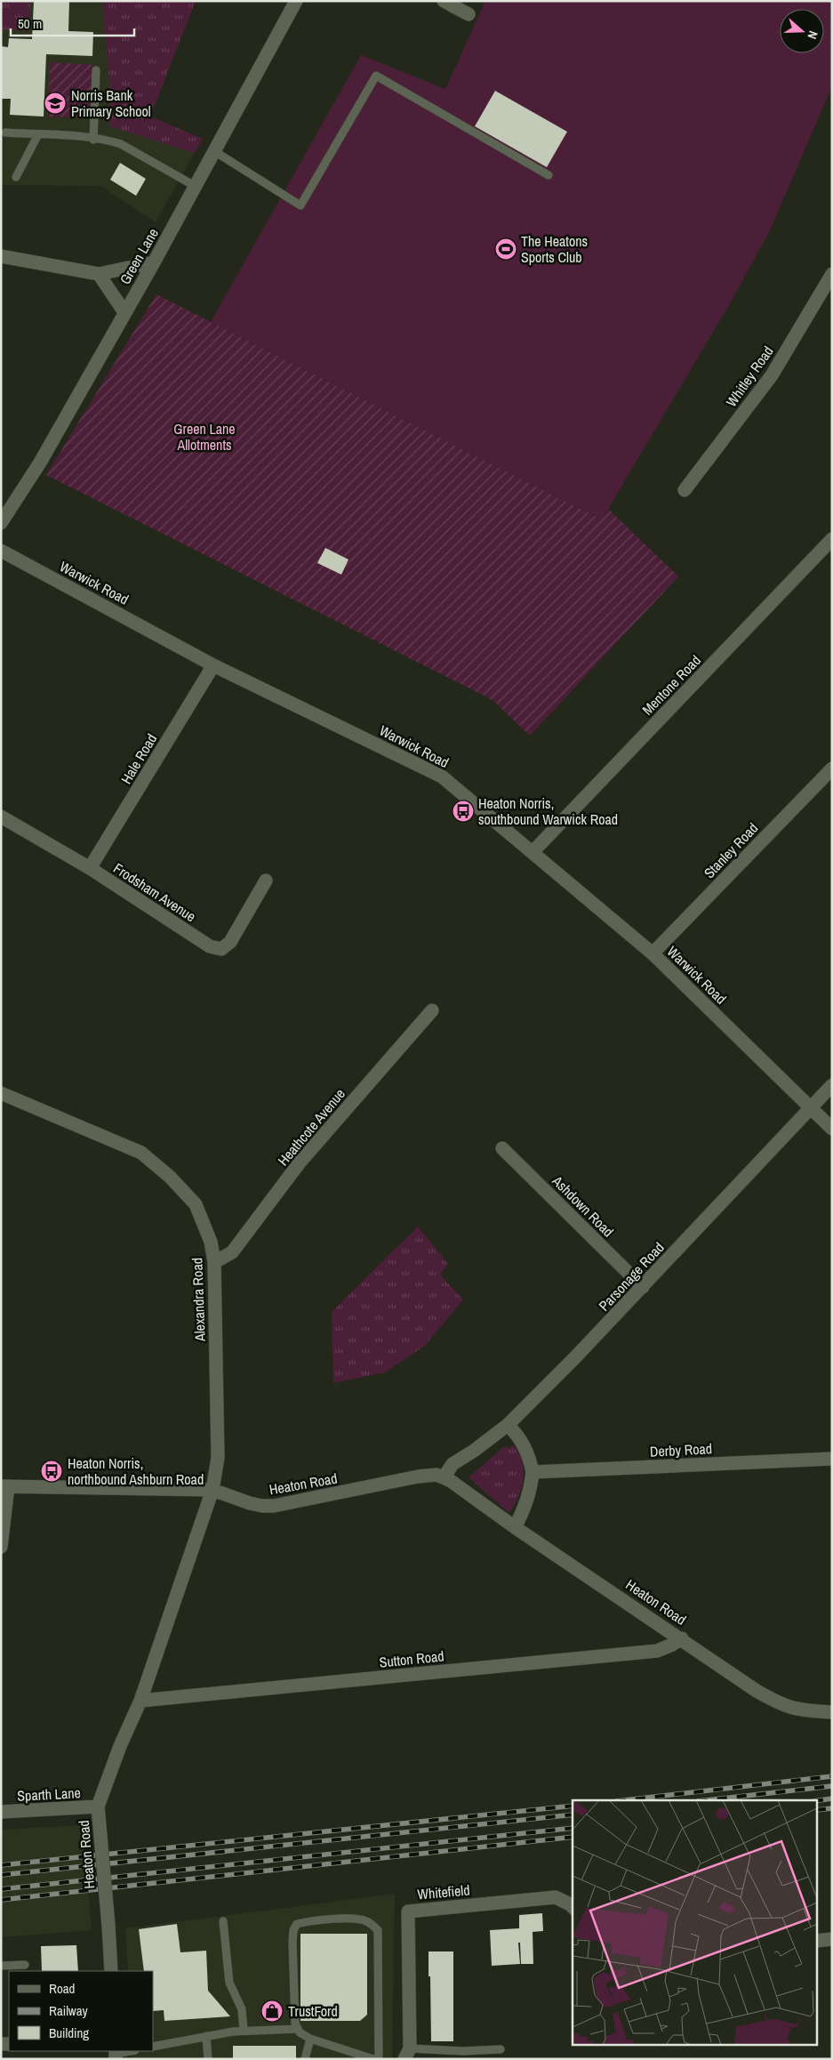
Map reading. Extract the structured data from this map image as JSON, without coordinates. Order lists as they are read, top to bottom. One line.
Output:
{"streets":{"street":["Green Lane","Whitley Road","Warwick Road","Mentone Road","Hale Road","Stanley Road","Frodsham Avenue","Heathcote Avenue","Ashdown Road","Parsonage Road","Alexandra Road","Derby Road","Heaton Road","Sutton Road","Sparth Lane","Whitefield"]},"crossings":[["Warwick Road","Mentone Road"],["Warwick Road","Hale Road"],["Warwick Road","Stanley Road"],["Warwick Road","Parsonage Road"],["Hale Road","Frodsham Avenue"],["Heathcote Avenue","Alexandra Road"],["Ashdown Road","Parsonage Road"],["Parsonage Road","Heaton Road"],["Alexandra Road","Heaton Road"],["Heaton Road","Sutton Road"],["Heaton Road","Sparth Lane"]],"parks":["Green Lane Allotments"],"places":{"school or university":["Norris Bank Primary School"],"sports":["The Heatons Sports Club"],"bus stop":["Heaton Norris, southbound Warwick Road","Heaton Norris, northbound Ashburn Road"],"shop":["TrustFord"]},"legend":["Road","Railway","Building"],"scale_bar":"50 m","north":"right"}
